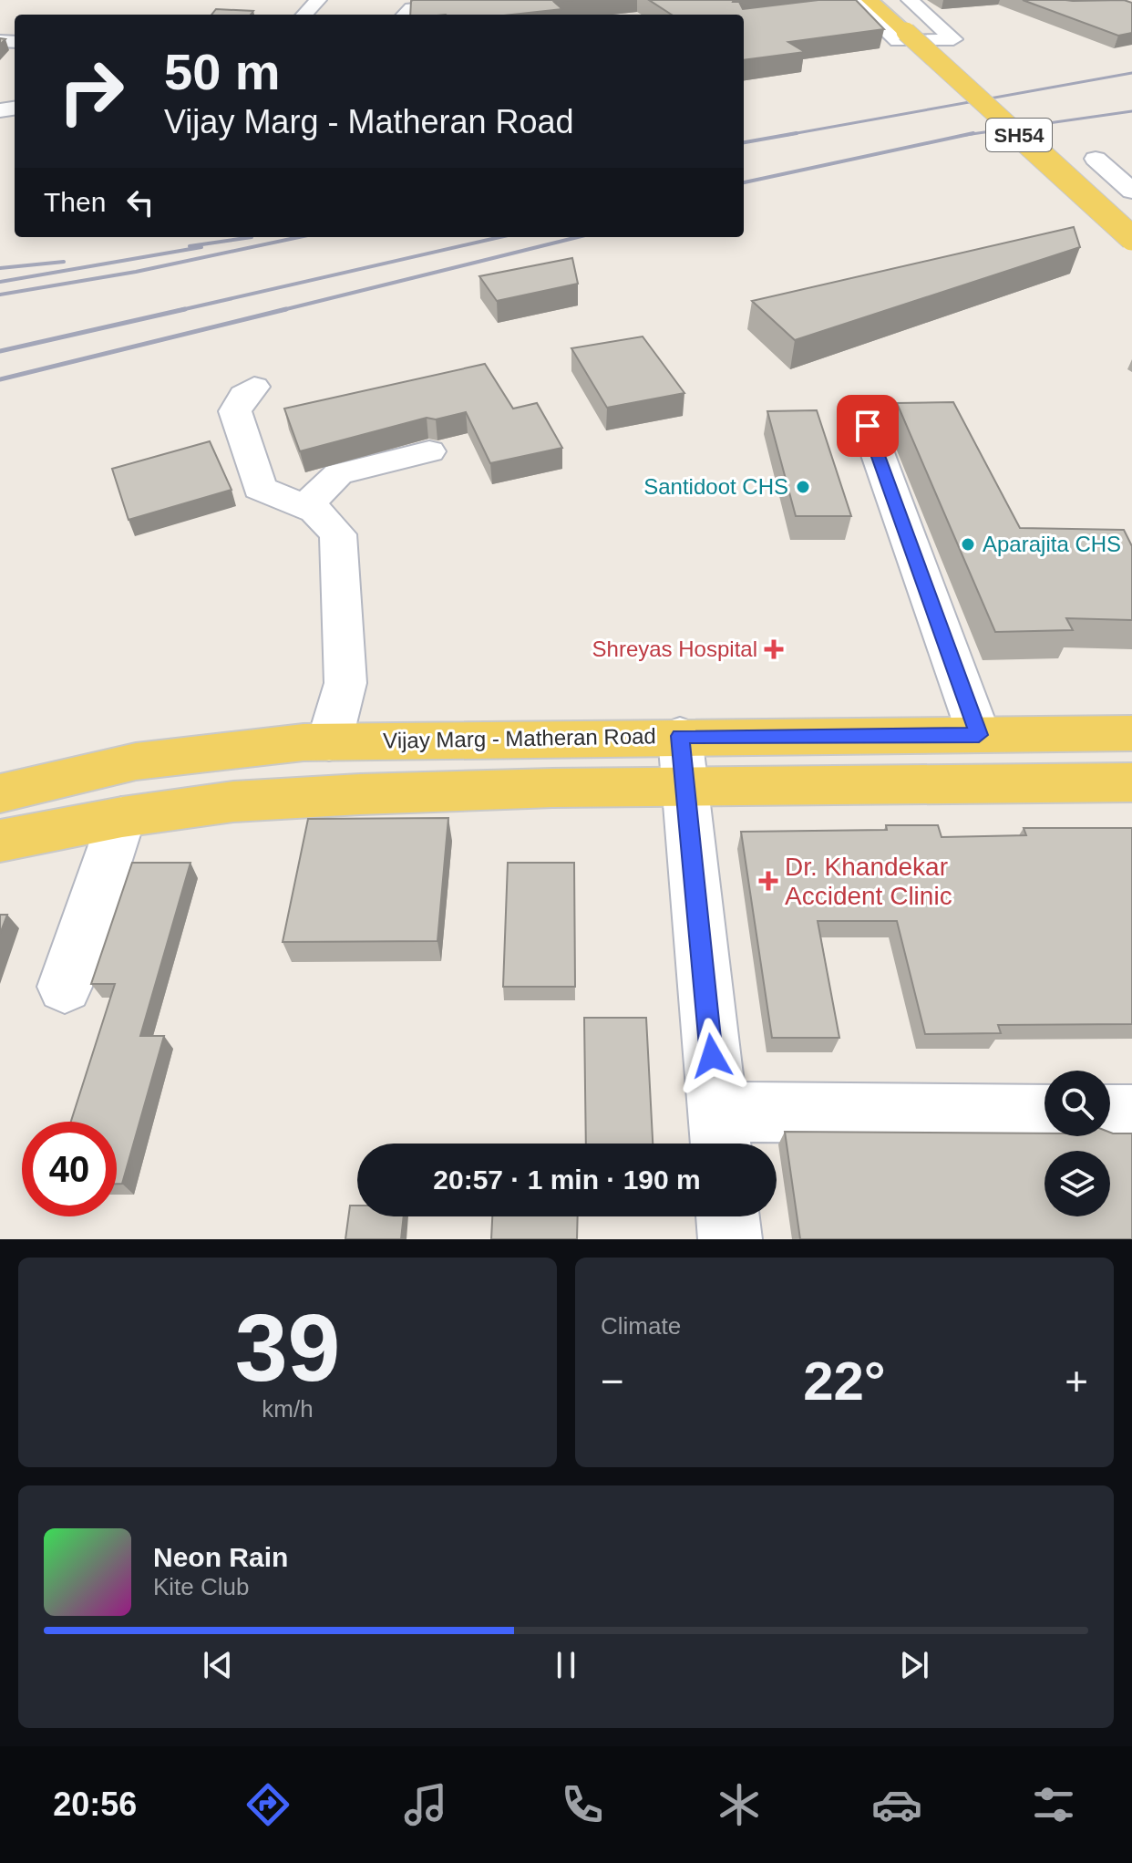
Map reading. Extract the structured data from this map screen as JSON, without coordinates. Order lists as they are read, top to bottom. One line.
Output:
{"streets":{"main road":["SH54","Vijay Marg - Matheran Road"]},"places":{"other":["Santidoot CHS","Aparajita CHS"],"health":["Shreyas Hospital","Dr. Khandekar Accident Clinic"]},"page":{"turn":["50 m","Vijay Marg - Matheran Road"],"then":"Then","limit":"40","trip":"20:57 · 1 min · 190 m","tile":[["39","km/h"],"Climate"],"heat":["−","22°","+"],"song":["Neon Rain","Kite Club"],"tabs":"20:56"}}
